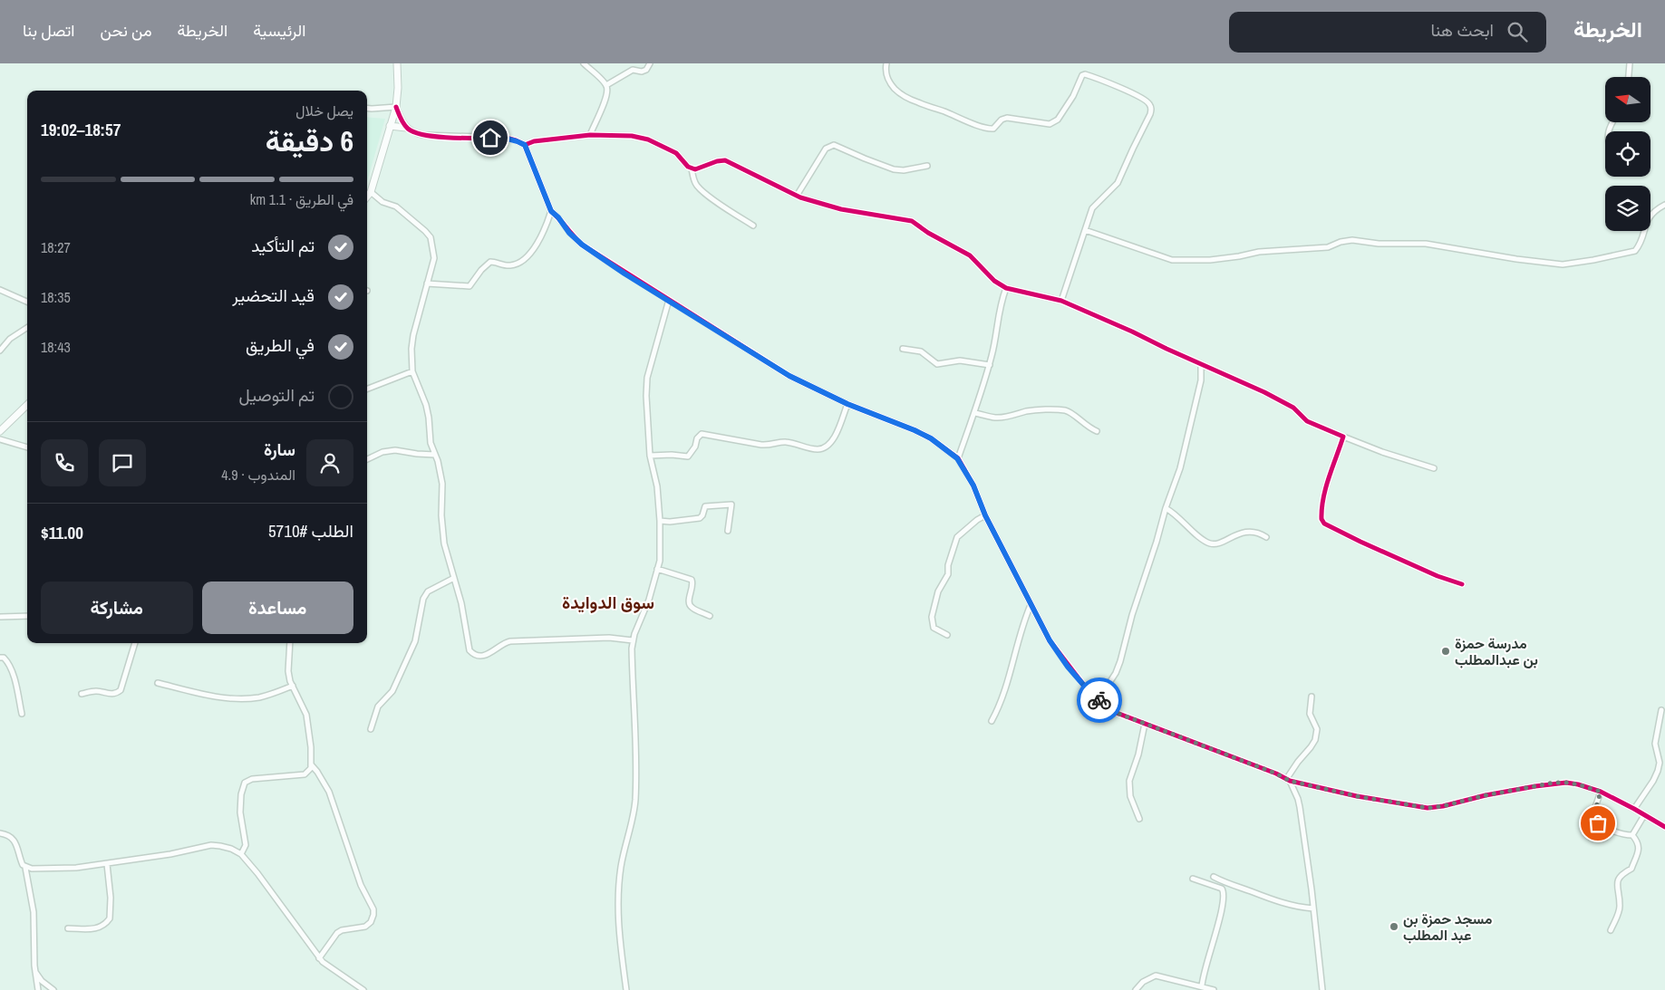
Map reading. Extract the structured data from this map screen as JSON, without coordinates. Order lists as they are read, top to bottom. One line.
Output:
{"districts":["سوق الدوايدة"],"places":["مدرسة حمزة بن عبدالمطلب","مسجد حمزة بن عبد المطلب"],"north":"left","page":{"header":"الخريطة","search":"ابحث هنا","nav":["الرئيسية","الخريطة","من نحن","اتصل بنا"],"heading":["6 دقيقة","يصل خلال","18:57–19:02"],"panel":["سارة","المندوب · 4.9","الطلب #5710","$11.00"],"bar":"في الطريق · 1.1 km","list":[["تم التأكيد","18:27"],["قيد التحضير","18:35"],["في الطريق","18:43"],"تم التوصيل"],"buttons":["مساعدة","مشاركة"]}}
